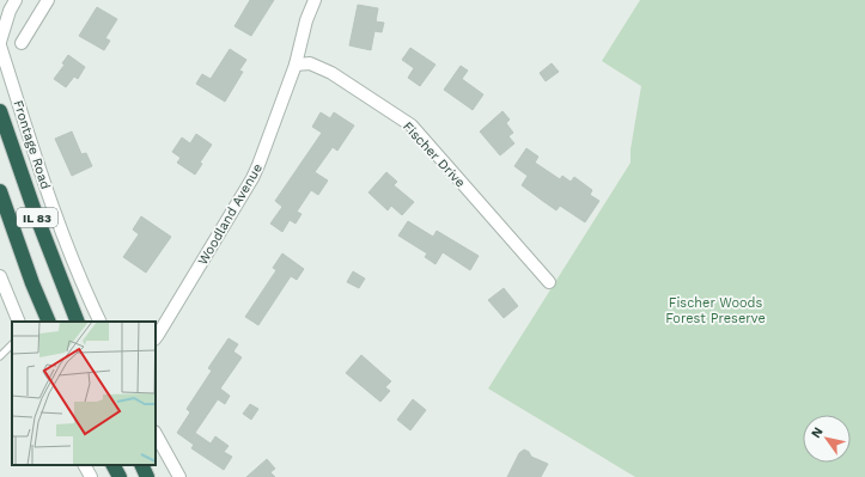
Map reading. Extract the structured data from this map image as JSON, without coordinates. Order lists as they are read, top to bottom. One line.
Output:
{"streets":{"highway":["IL 83"],"street":["Frontage Road","Fischer Drive","Woodland Avenue"]},"crossings":[["Fischer Drive","Woodland Avenue"]],"parks":["Fischer Woods Forest Preserve"],"north":"top left"}
